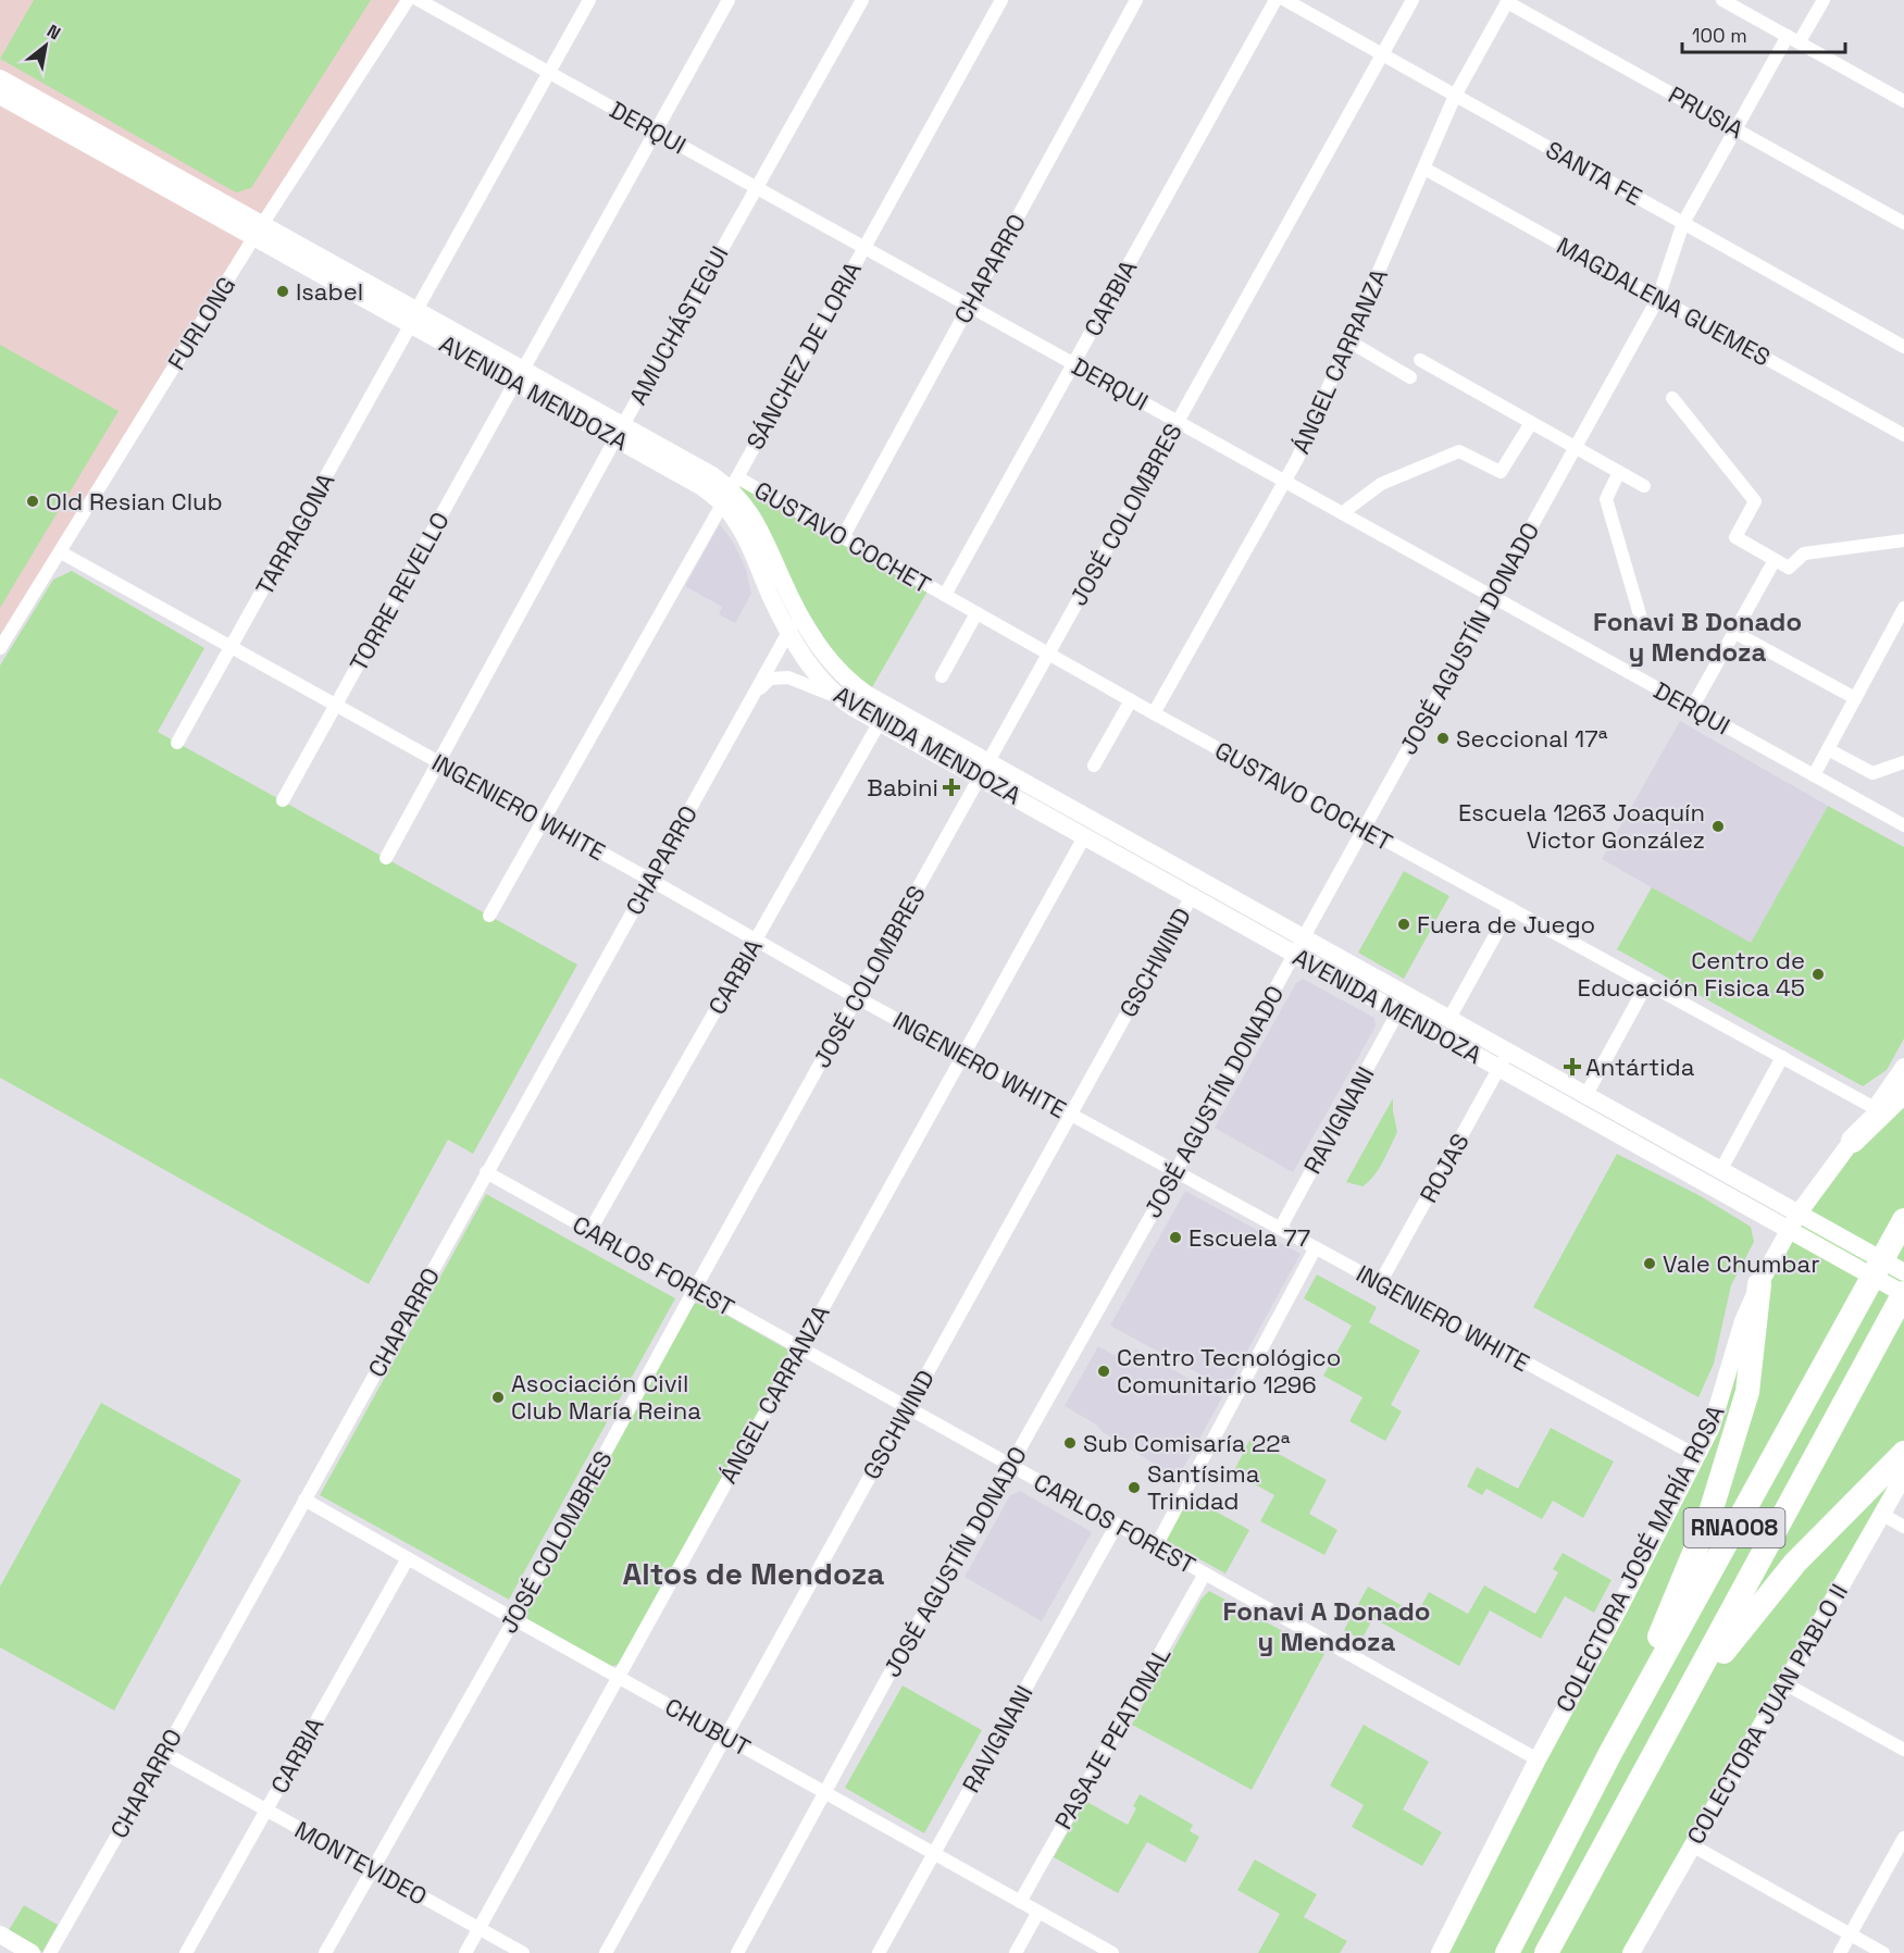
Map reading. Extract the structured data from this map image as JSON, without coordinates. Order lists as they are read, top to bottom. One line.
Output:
{"streets":{"highway":["RNA008"],"main road":["AVENIDA MENDOZA","COLECTORA JOSÉ MARÍA ROSA","COLECTORA JUAN PABLO II"],"street":["PRUSIA","DERQUI","SANTA FE","CHAPARRO","CARBIA","MAGDALENA GUEMES","FURLONG","AMUCHÁSTEGUI","SÁNCHEZ DE LORIA","ÁNGEL CARRANZA","JOSÉ COLOMBRES","TARRAGONA","GUSTAVO COCHET","TORRE REVELLO","JOSÉ AGUSTÍN DONADO","INGENIERO WHITE","GSCHWIND","RAVIGNANI","ROJAS","CARLOS FOREST","CHUBUT","PASAJE PEATONAL","MONTEVIDEO"]},"crossings":[["PRUSIA","ÁNGEL CARRANZA"],["PRUSIA","JOSÉ AGUSTÍN DONADO"],["DERQUI","CHAPARRO"],["DERQUI","CARBIA"],["DERQUI","AMUCHÁSTEGUI"],["DERQUI","SÁNCHEZ DE LORIA"],["DERQUI","ÁNGEL CARRANZA"],["DERQUI","JOSÉ COLOMBRES"],["DERQUI","TARRAGONA"],["DERQUI","TORRE REVELLO"],["DERQUI","JOSÉ AGUSTÍN DONADO"],["SANTA FE","ÁNGEL CARRANZA"],["SANTA FE","JOSÉ COLOMBRES"],["SANTA FE","JOSÉ AGUSTÍN DONADO"],["CHAPARRO","AVENIDA MENDOZA"],["CHAPARRO","GUSTAVO COCHET"],["CHAPARRO","INGENIERO WHITE"],["CHAPARRO","CARLOS FOREST"],["CHAPARRO","CHUBUT"],["CHAPARRO","MONTEVIDEO"],["CARBIA","AVENIDA MENDOZA"],["CARBIA","GUSTAVO COCHET"],["CARBIA","INGENIERO WHITE"],["CARBIA","CARLOS FOREST"],["CARBIA","CHUBUT"],["CARBIA","MONTEVIDEO"],["MAGDALENA GUEMES","ÁNGEL CARRANZA"],["MAGDALENA GUEMES","JOSÉ AGUSTÍN DONADO"],["FURLONG","AVENIDA MENDOZA"],["FURLONG","INGENIERO WHITE"],["AMUCHÁSTEGUI","AVENIDA MENDOZA"],["AMUCHÁSTEGUI","INGENIERO WHITE"],["SÁNCHEZ DE LORIA","AVENIDA MENDOZA"],["SÁNCHEZ DE LORIA","GUSTAVO COCHET"],["SÁNCHEZ DE LORIA","INGENIERO WHITE"],["ÁNGEL CARRANZA","AVENIDA MENDOZA"],["ÁNGEL CARRANZA","GUSTAVO COCHET"],["ÁNGEL CARRANZA","INGENIERO WHITE"],["ÁNGEL CARRANZA","CARLOS FOREST"],["ÁNGEL CARRANZA","CHUBUT"],["ÁNGEL CARRANZA","MONTEVIDEO"],["AVENIDA MENDOZA","JOSÉ COLOMBRES"],["AVENIDA MENDOZA","TARRAGONA"],["AVENIDA MENDOZA","GUSTAVO COCHET"],["AVENIDA MENDOZA","TORRE REVELLO"],["AVENIDA MENDOZA","JOSÉ AGUSTÍN DONADO"],["AVENIDA MENDOZA","GSCHWIND"],["AVENIDA MENDOZA","RAVIGNANI"],["AVENIDA MENDOZA","ROJAS"],["AVENIDA MENDOZA","RNA008"],["AVENIDA MENDOZA","COLECTORA JOSÉ MARÍA ROSA"],["JOSÉ COLOMBRES","GUSTAVO COCHET"],["JOSÉ COLOMBRES","INGENIERO WHITE"],["JOSÉ COLOMBRES","CARLOS FOREST"],["JOSÉ COLOMBRES","CHUBUT"],["JOSÉ COLOMBRES","MONTEVIDEO"],["TARRAGONA","INGENIERO WHITE"],["GUSTAVO COCHET","JOSÉ AGUSTÍN DONADO"],["GUSTAVO COCHET","COLECTORA JOSÉ MARÍA ROSA"],["TORRE REVELLO","INGENIERO WHITE"],["JOSÉ AGUSTÍN DONADO","INGENIERO WHITE"],["JOSÉ AGUSTÍN DONADO","CARLOS FOREST"],["JOSÉ AGUSTÍN DONADO","CHUBUT"],["INGENIERO WHITE","GSCHWIND"],["INGENIERO WHITE","RAVIGNANI"],["INGENIERO WHITE","ROJAS"],["INGENIERO WHITE","COLECTORA JOSÉ MARÍA ROSA"],["GSCHWIND","CARLOS FOREST"],["GSCHWIND","CHUBUT"],["RAVIGNANI","CARLOS FOREST"],["RAVIGNANI","CHUBUT"],["CARLOS FOREST","COLECTORA JOSÉ MARÍA ROSA"],["CARLOS FOREST","PASAJE PEATONAL"],["CHUBUT","PASAJE PEATONAL"]],"districts":["Fonavi B Donado y Mendoza","Altos de Mendoza","Fonavi A Donado y Mendoza"],"places":{"other":["Isabel","Old Resian Club","Seccional 17ª","Escuela 1263 Joaquín Victor González","Fuera de Juego","Centro de Educación Fisica 45","Escuela 77","Vale Chumbar","Centro Tecnológico Comunitario 1296","Asociación Civil Club María Reina","Sub Comisaría 22ª","Santísima Trinidad"],"health":["Babini","Antártida"]},"scale_bar":"100 m","north":"top right"}
